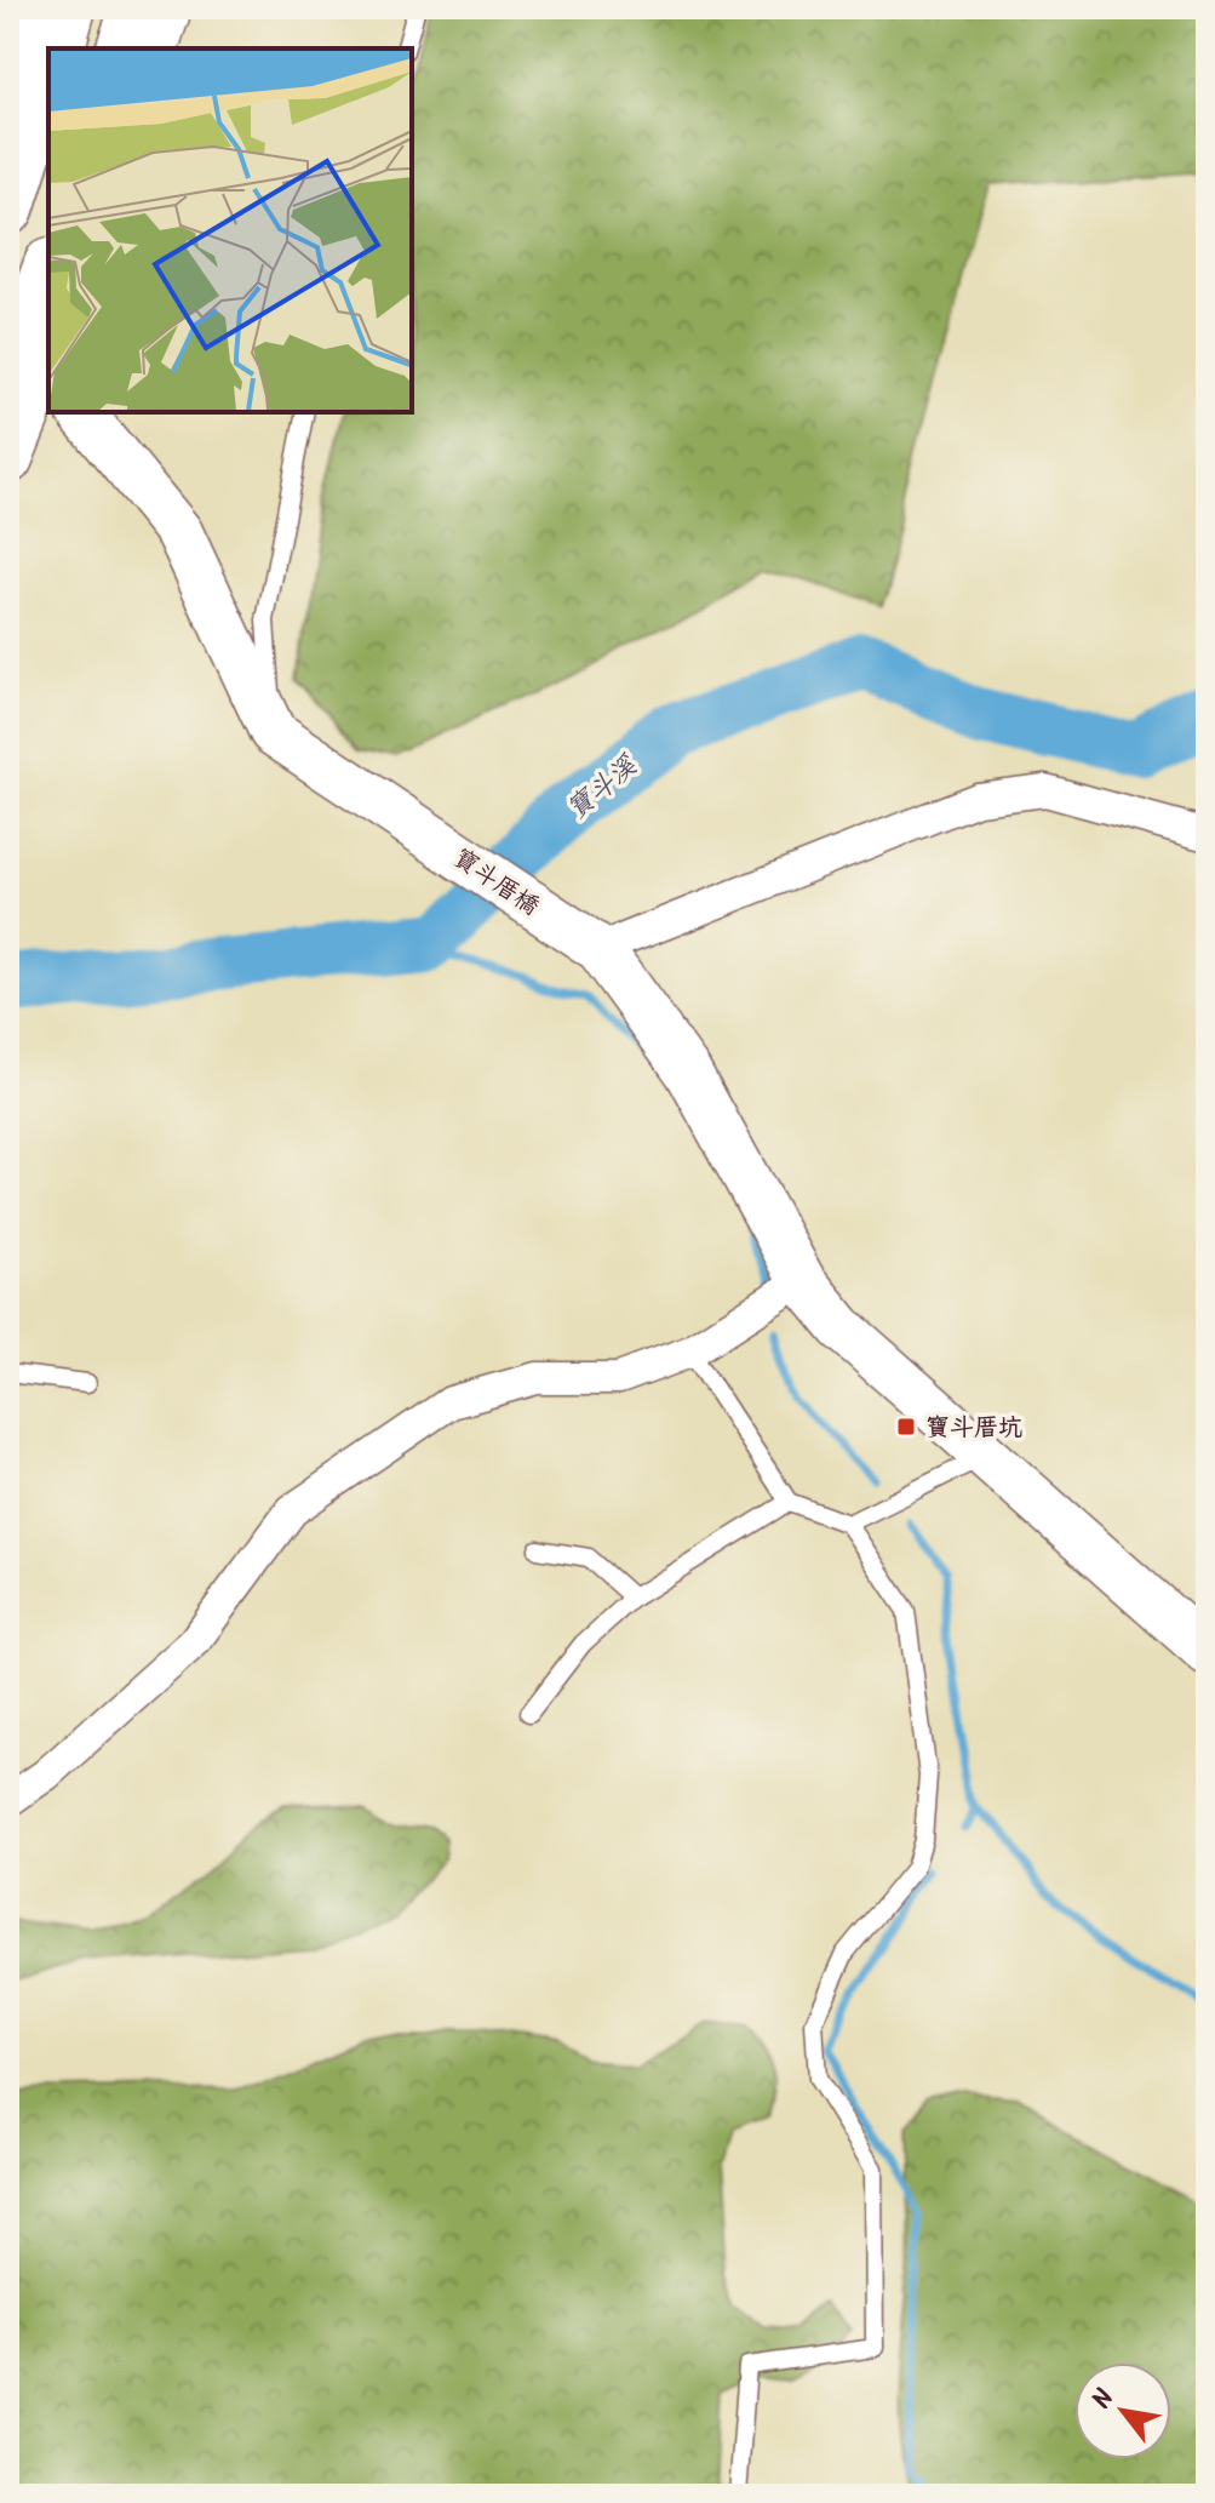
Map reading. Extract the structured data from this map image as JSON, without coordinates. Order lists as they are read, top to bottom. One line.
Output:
{"streets":{"street":["寶斗厝橋"]},"water":["寶斗溪"],"places":{"transit":["寶斗厝坑"]},"north":"top left"}
